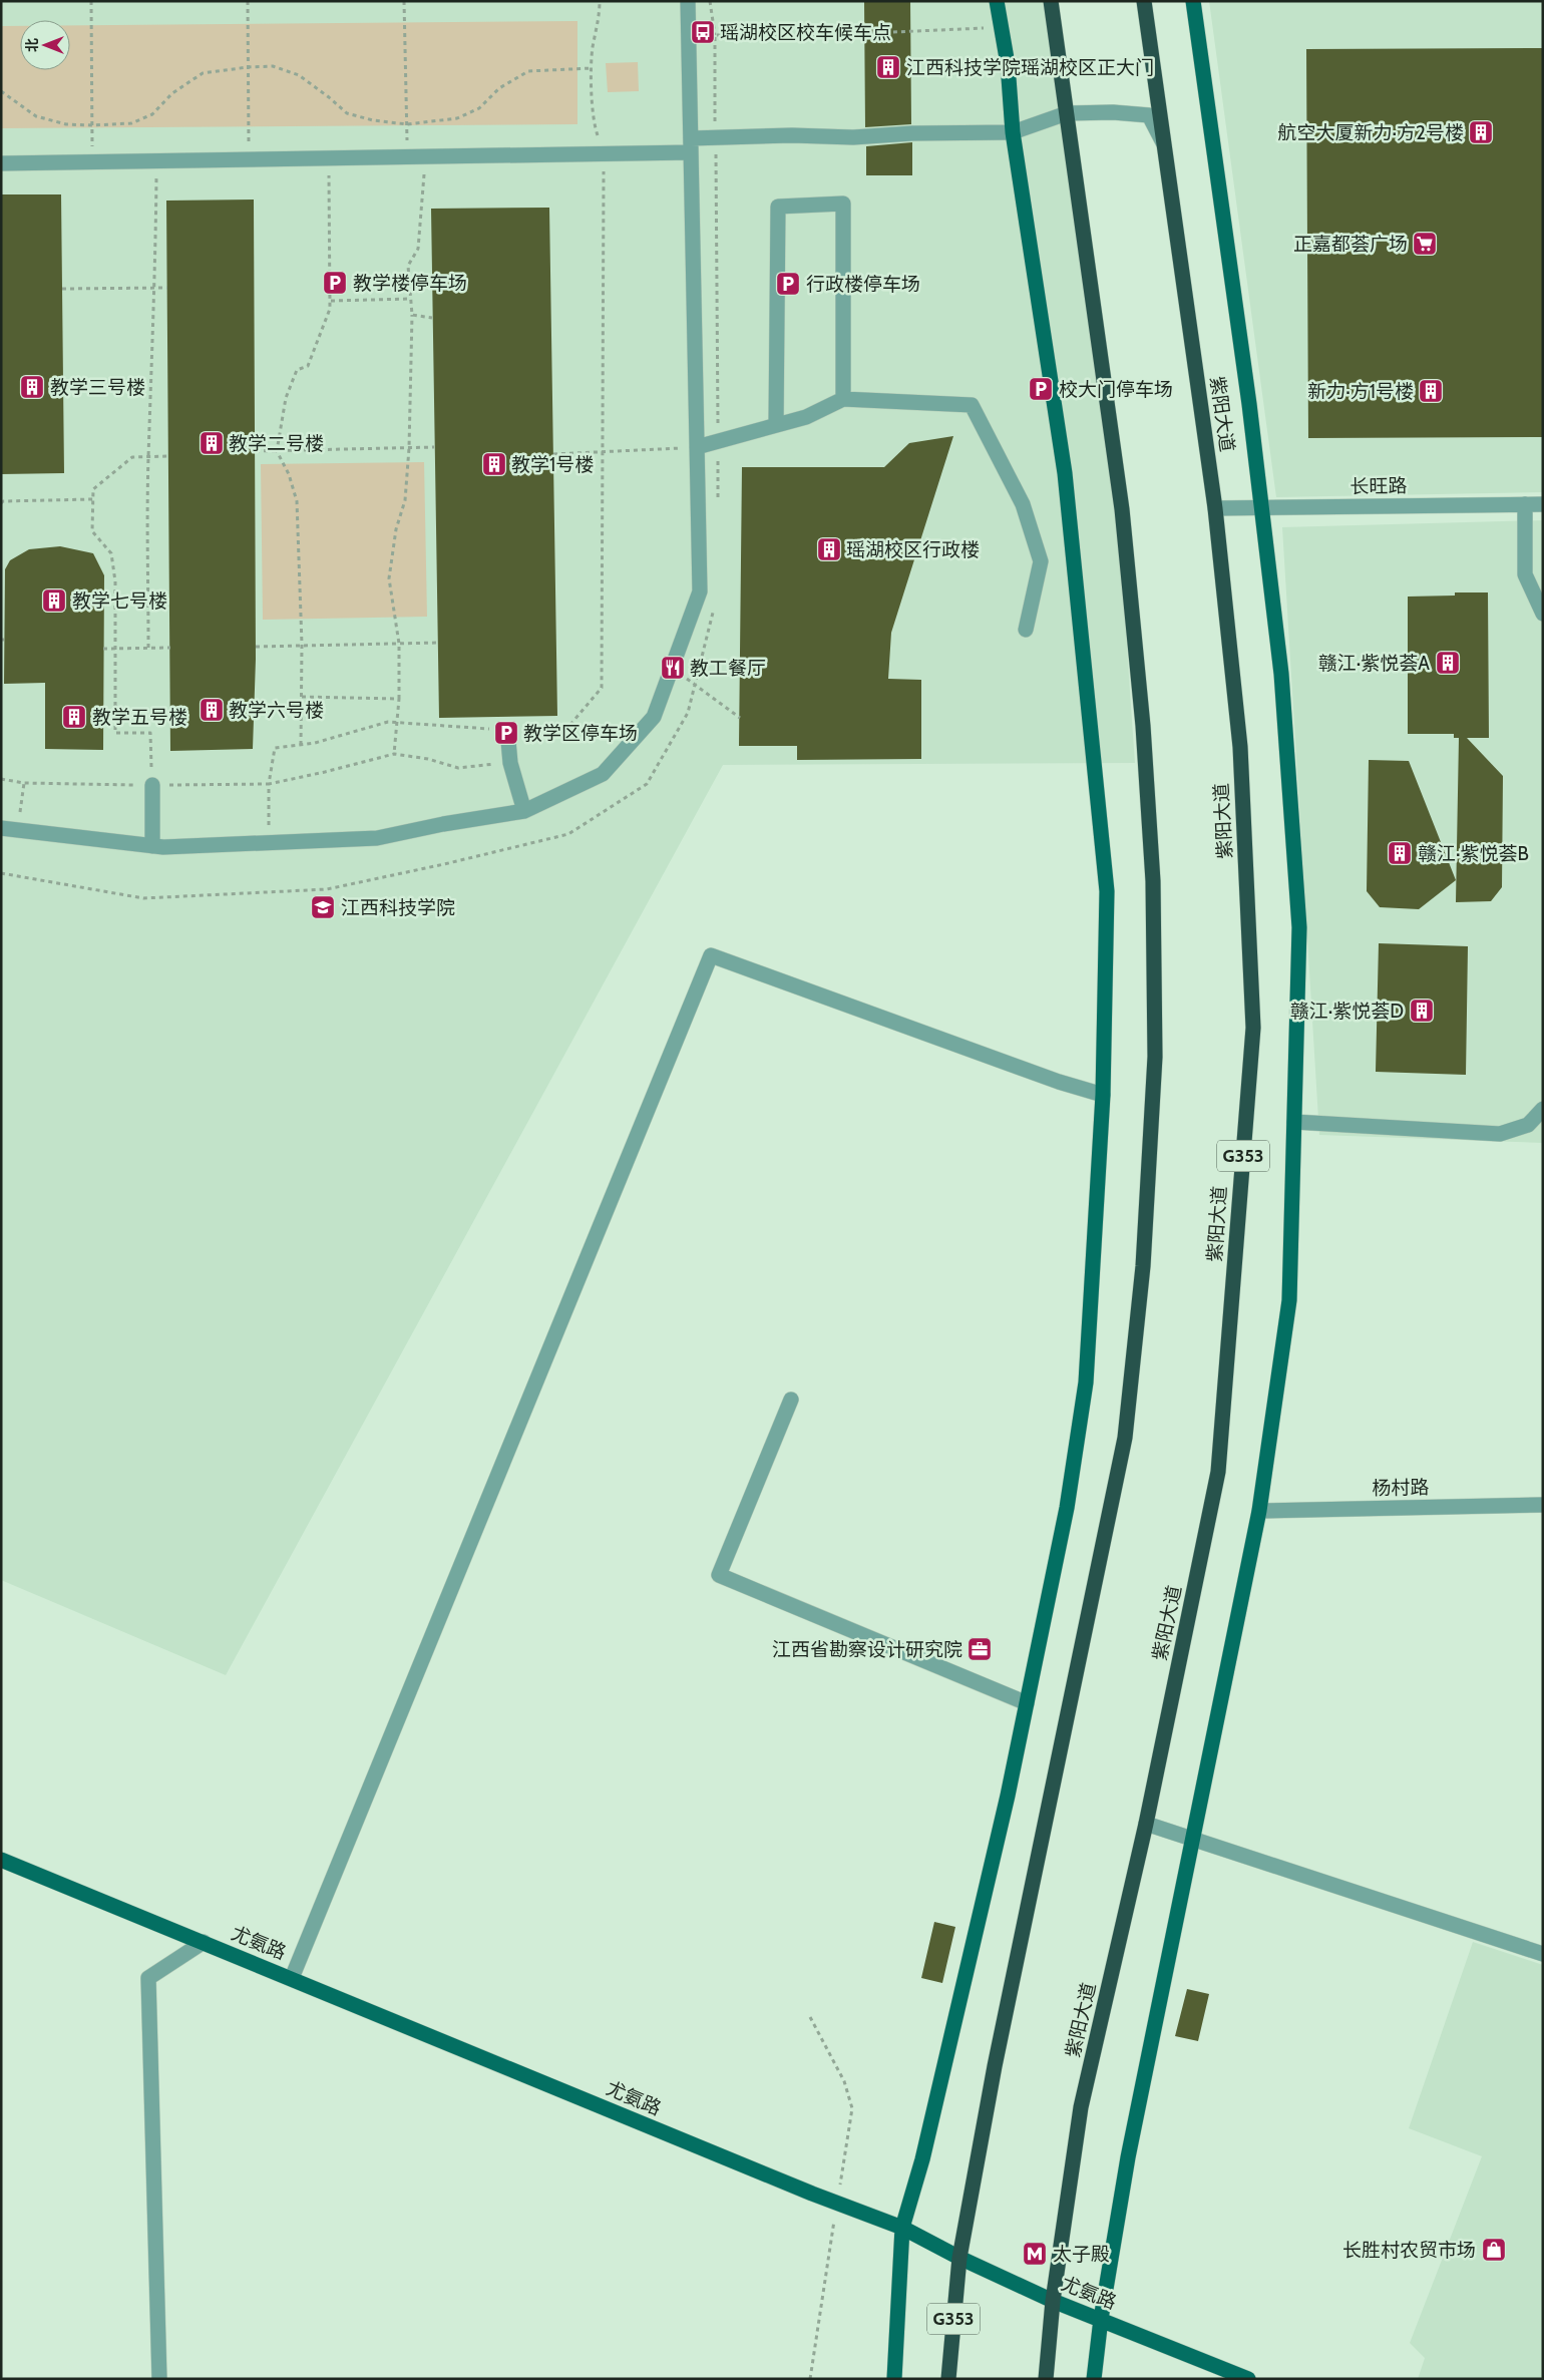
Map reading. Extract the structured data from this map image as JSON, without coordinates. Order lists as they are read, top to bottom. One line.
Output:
{"streets":{"highway":["紫阳大道","G353"],"main road":["尤氨路"],"street":["长旺路","杨村路"]},"crossings":[["紫阳大道","长旺路"],["紫阳大道","尤氨路"],["G353","尤氨路"]],"places":{"bus stop":["瑶湖校区校车候车点"],"building":["江西科技学院瑶湖校区正大门","航空大厦新力·方2号楼","教学三号楼","新力·方1号楼","教学二号楼","教学1号楼","瑶湖校区行政楼","教学七号楼","赣江·紫悦荟A","教学六号楼","教学五号楼","赣江·紫悦荟B","赣江·紫悦荟D"],"supermarket":["正嘉都荟广场"],"parking":["教学楼停车场","行政楼停车场","校大门停车场","教学区停车场"],"restaurant":["教工餐厅"],"school or university":["江西科技学院"],"office":["江西省勘察设计研究院"],"shop":["长胜村农贸市场"],"metro station":["太子殿"]},"north":"left"}
